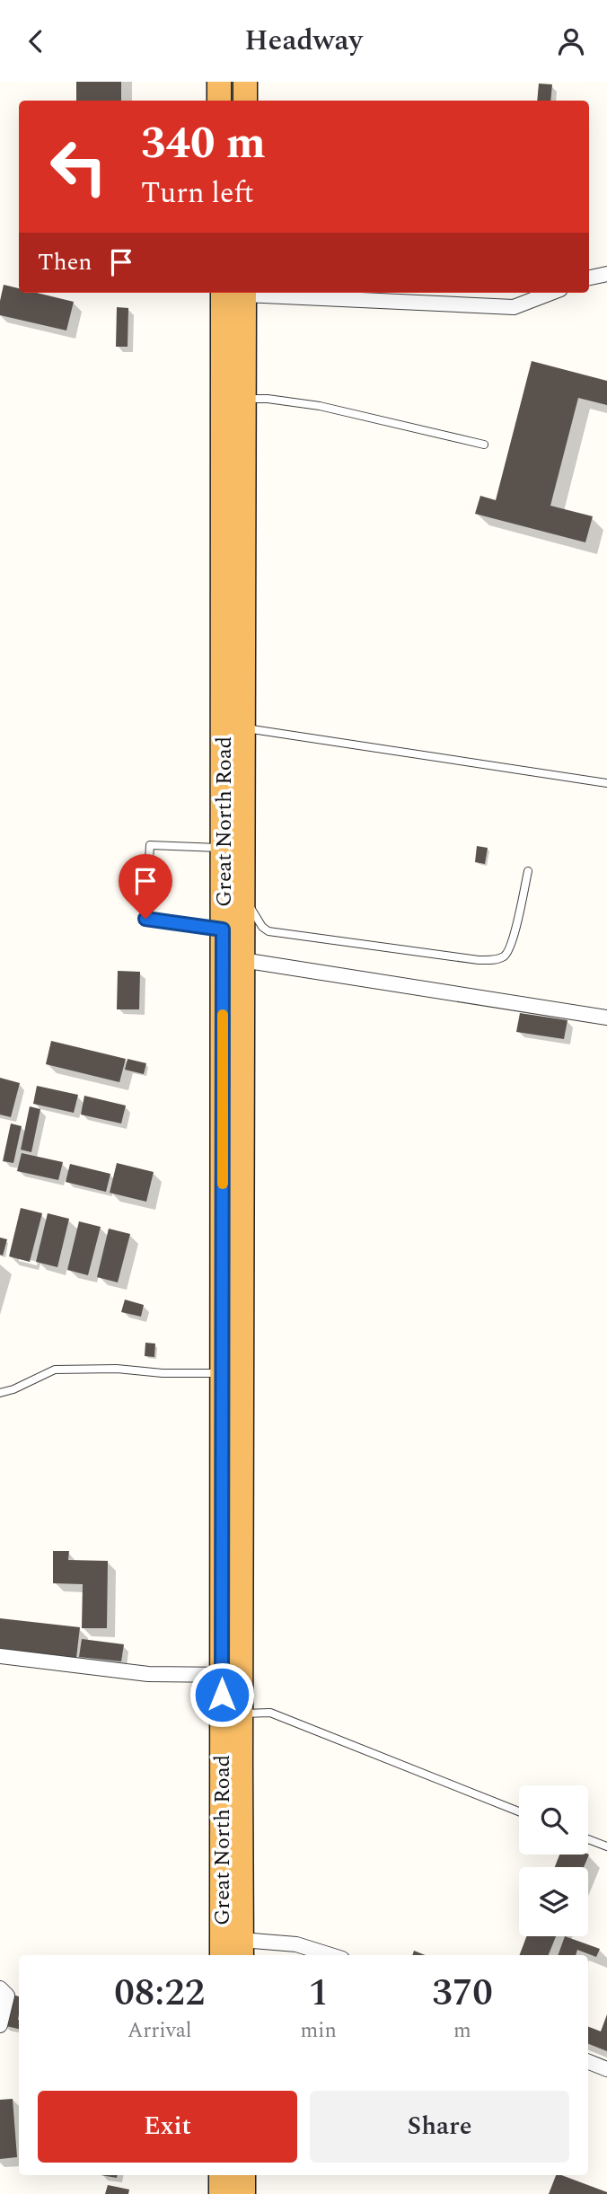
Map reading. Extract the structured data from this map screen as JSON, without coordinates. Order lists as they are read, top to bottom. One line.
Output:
{"streets":{"highway":["Great North Road"]},"page":{"header":"Headway","turn":["340 m","Turn left"],"then":"Then","eta":["08:22","Arrival","1","min","370","m"],"buttons":["Exit","Share"]}}
